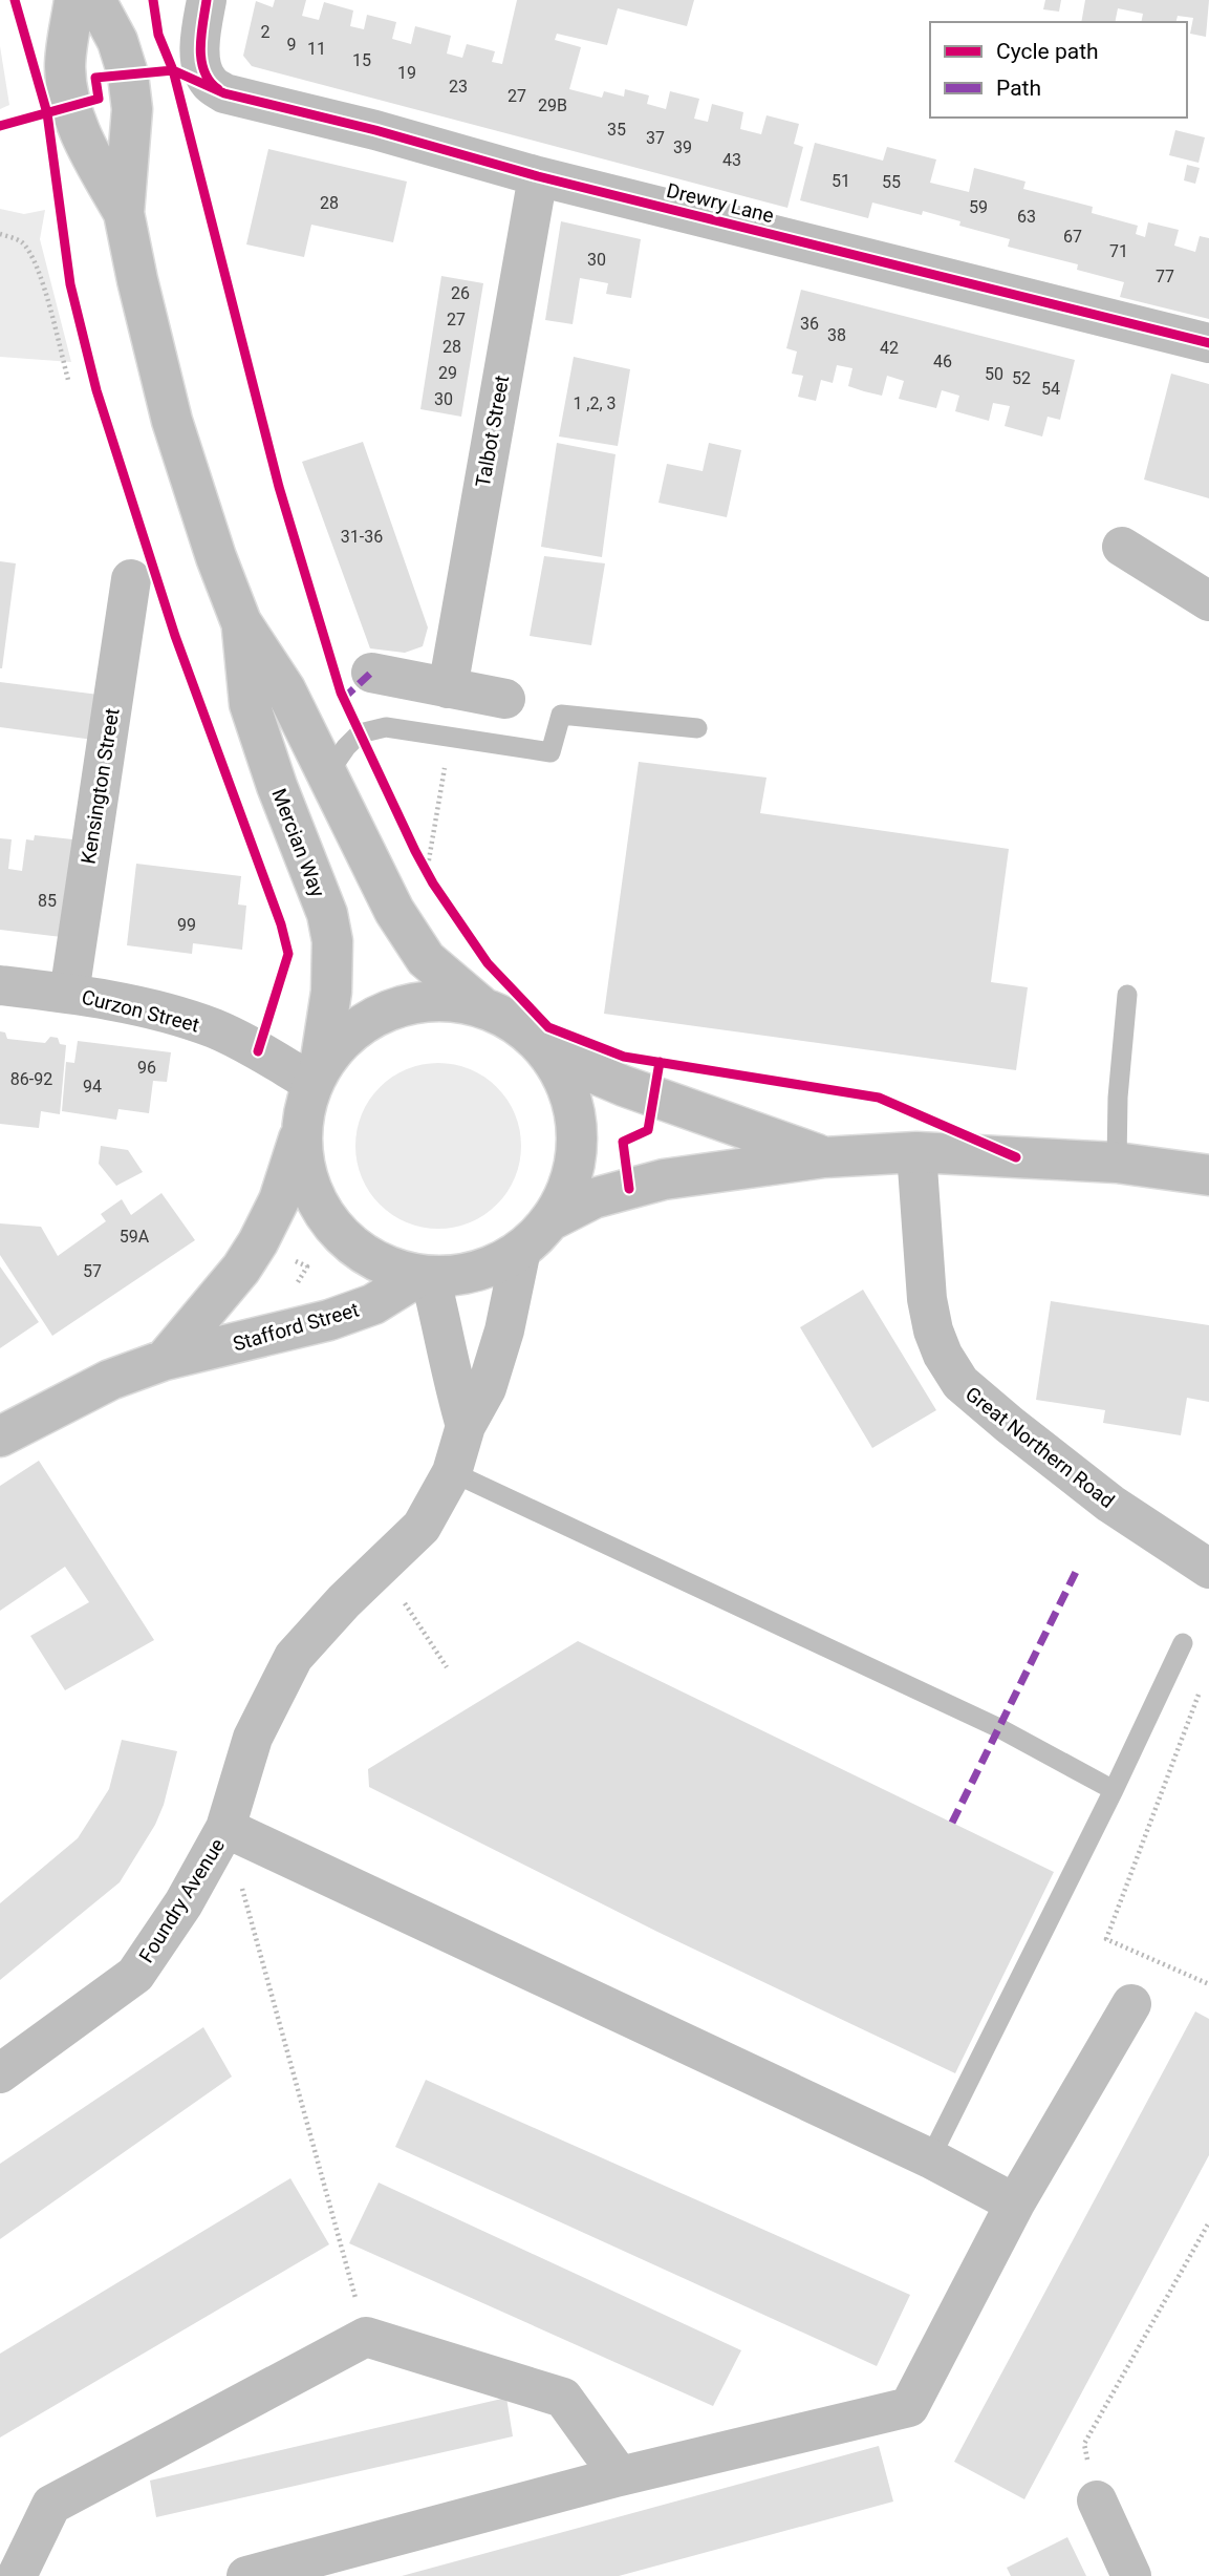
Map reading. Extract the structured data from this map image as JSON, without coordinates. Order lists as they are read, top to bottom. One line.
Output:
{"streets":{"street":["Drewry Lane","Talbot Street","Kensington Street","Mercian Way","Curzon Street","Stafford Street","Great Northern Road","Foundry Avenue"]},"crossings":[["Drewry Lane","Talbot Street"],["Kensington Street","Curzon Street"],["Mercian Way","Curzon Street"],["Mercian Way","Stafford Street"]],"house_numbers":["2","9","11","15","19","23","27","29B","35","37","39","43","51","55","28","59","63","67","71","30","77","26","27","36","38","28","42","46","29","50","52","54","30","1 ,2, 3","31-36","85","99","96","86-92","94","59A","57"],"legend":["Cycle path","Path"]}
